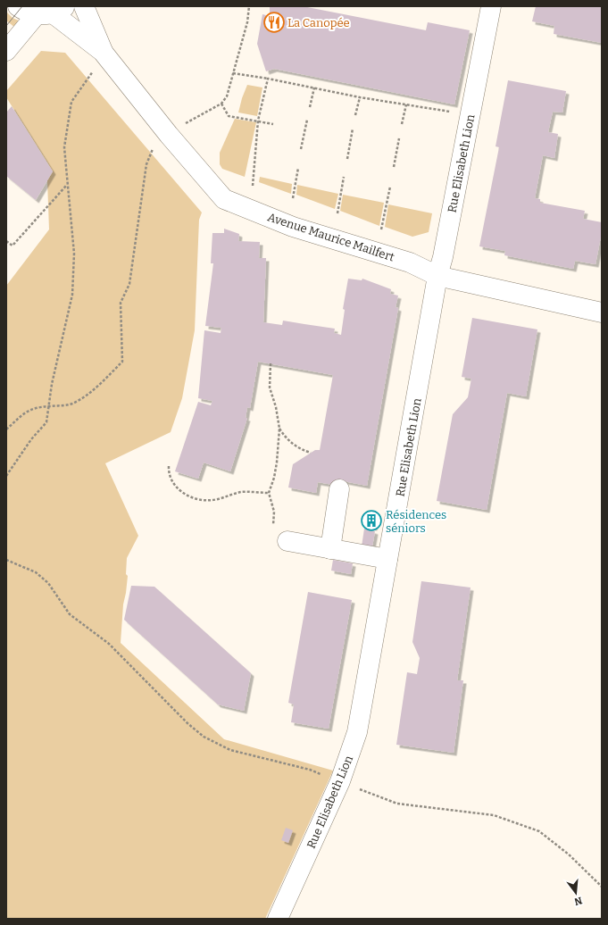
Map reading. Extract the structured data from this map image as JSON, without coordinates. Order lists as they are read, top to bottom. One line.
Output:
{"streets":{"street":["Rue Elisabeth Lion","Avenue Maurice Mailfert"]},"crossings":[["Rue Elisabeth Lion","Avenue Maurice Mailfert"]],"places":{"restaurant":["La Canopée"],"building":["Résidences séniors"]},"north":"bottom"}
